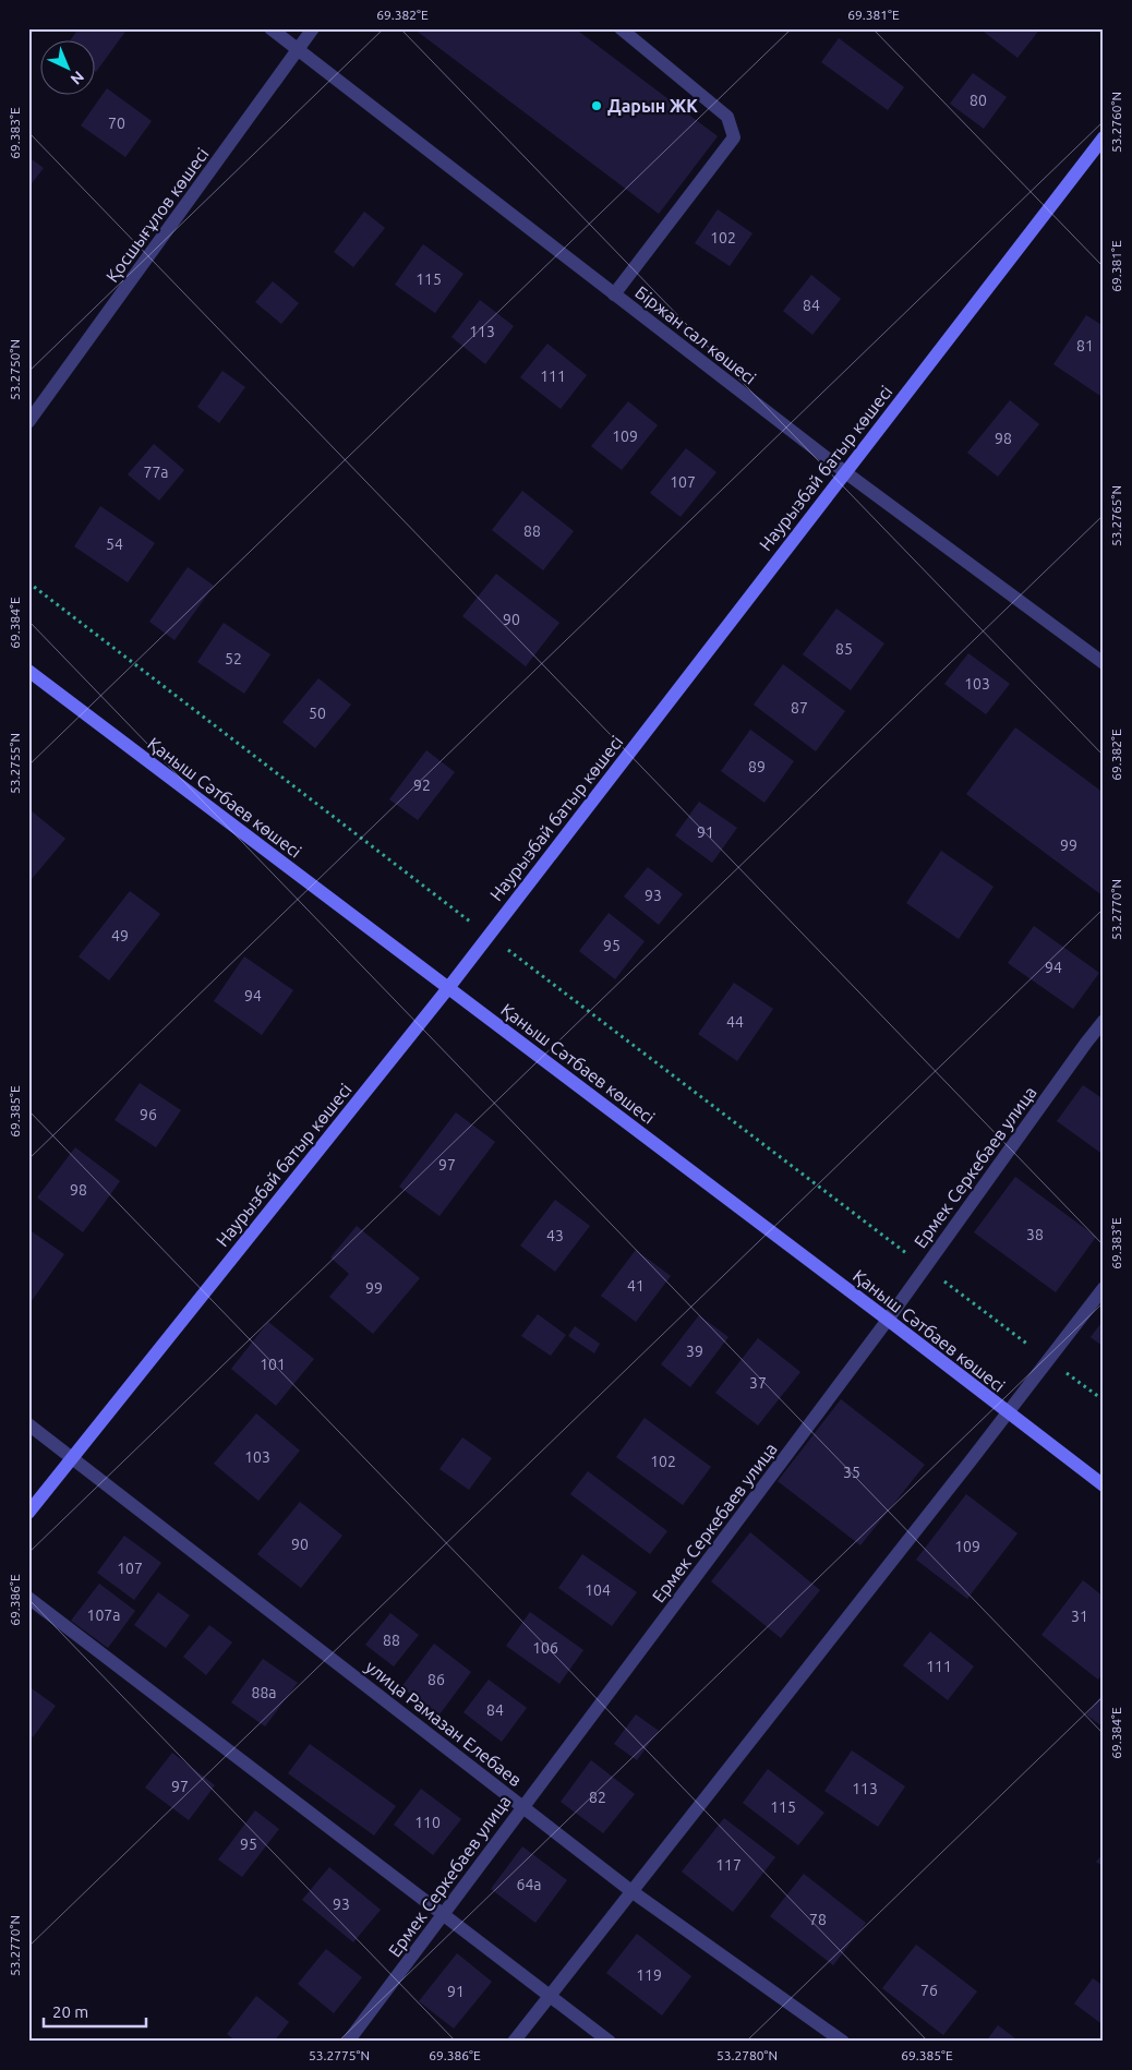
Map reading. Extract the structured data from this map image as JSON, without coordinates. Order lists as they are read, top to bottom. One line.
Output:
{"streets":{"street":["Қосшығұлов көшесі","Біржан сал көшесі","Наурызбай батыр көшесі","Қаныш Сәтбаев көшесі","Ермек Серкебаев улица","улица Рамазан Елебаев"]},"crossings":[["Қосшығұлов көшесі","Біржан сал көшесі"],["Біржан сал көшесі","Наурызбай батыр көшесі"],["Наурызбай батыр көшесі","Қаныш Сәтбаев көшесі"],["Наурызбай батыр көшесі","улица Рамазан Елебаев"],["Қаныш Сәтбаев көшесі","Ермек Серкебаев улица"],["Ермек Серкебаев улица","улица Рамазан Елебаев"]],"places":["Дарын ЖК"],"house_numbers":["80","70","102","115","84","113","81","111","109","98","77а","107","88","54","90","85","52","103","87","50","89","92","91","99","93","49","95","94","94","44","96","97","98","38","43","41","99","39","101","37","103","102","35","90","109","107","104","107а","31","88","106","111","86","88а","84","97","113","82","115","110","95","117","64а","93","78","119","76","91"],"scale_bar":"20 m","north":"bottom right","coordinates":["69.382°E","69.381°E","53.2760°N","69.383°E","53.2750°N","53.2765°N","69.384°E","53.2755°N","53.2770°N","69.385°E","69.386°E","53.2775°N","53.2780°N"]}
